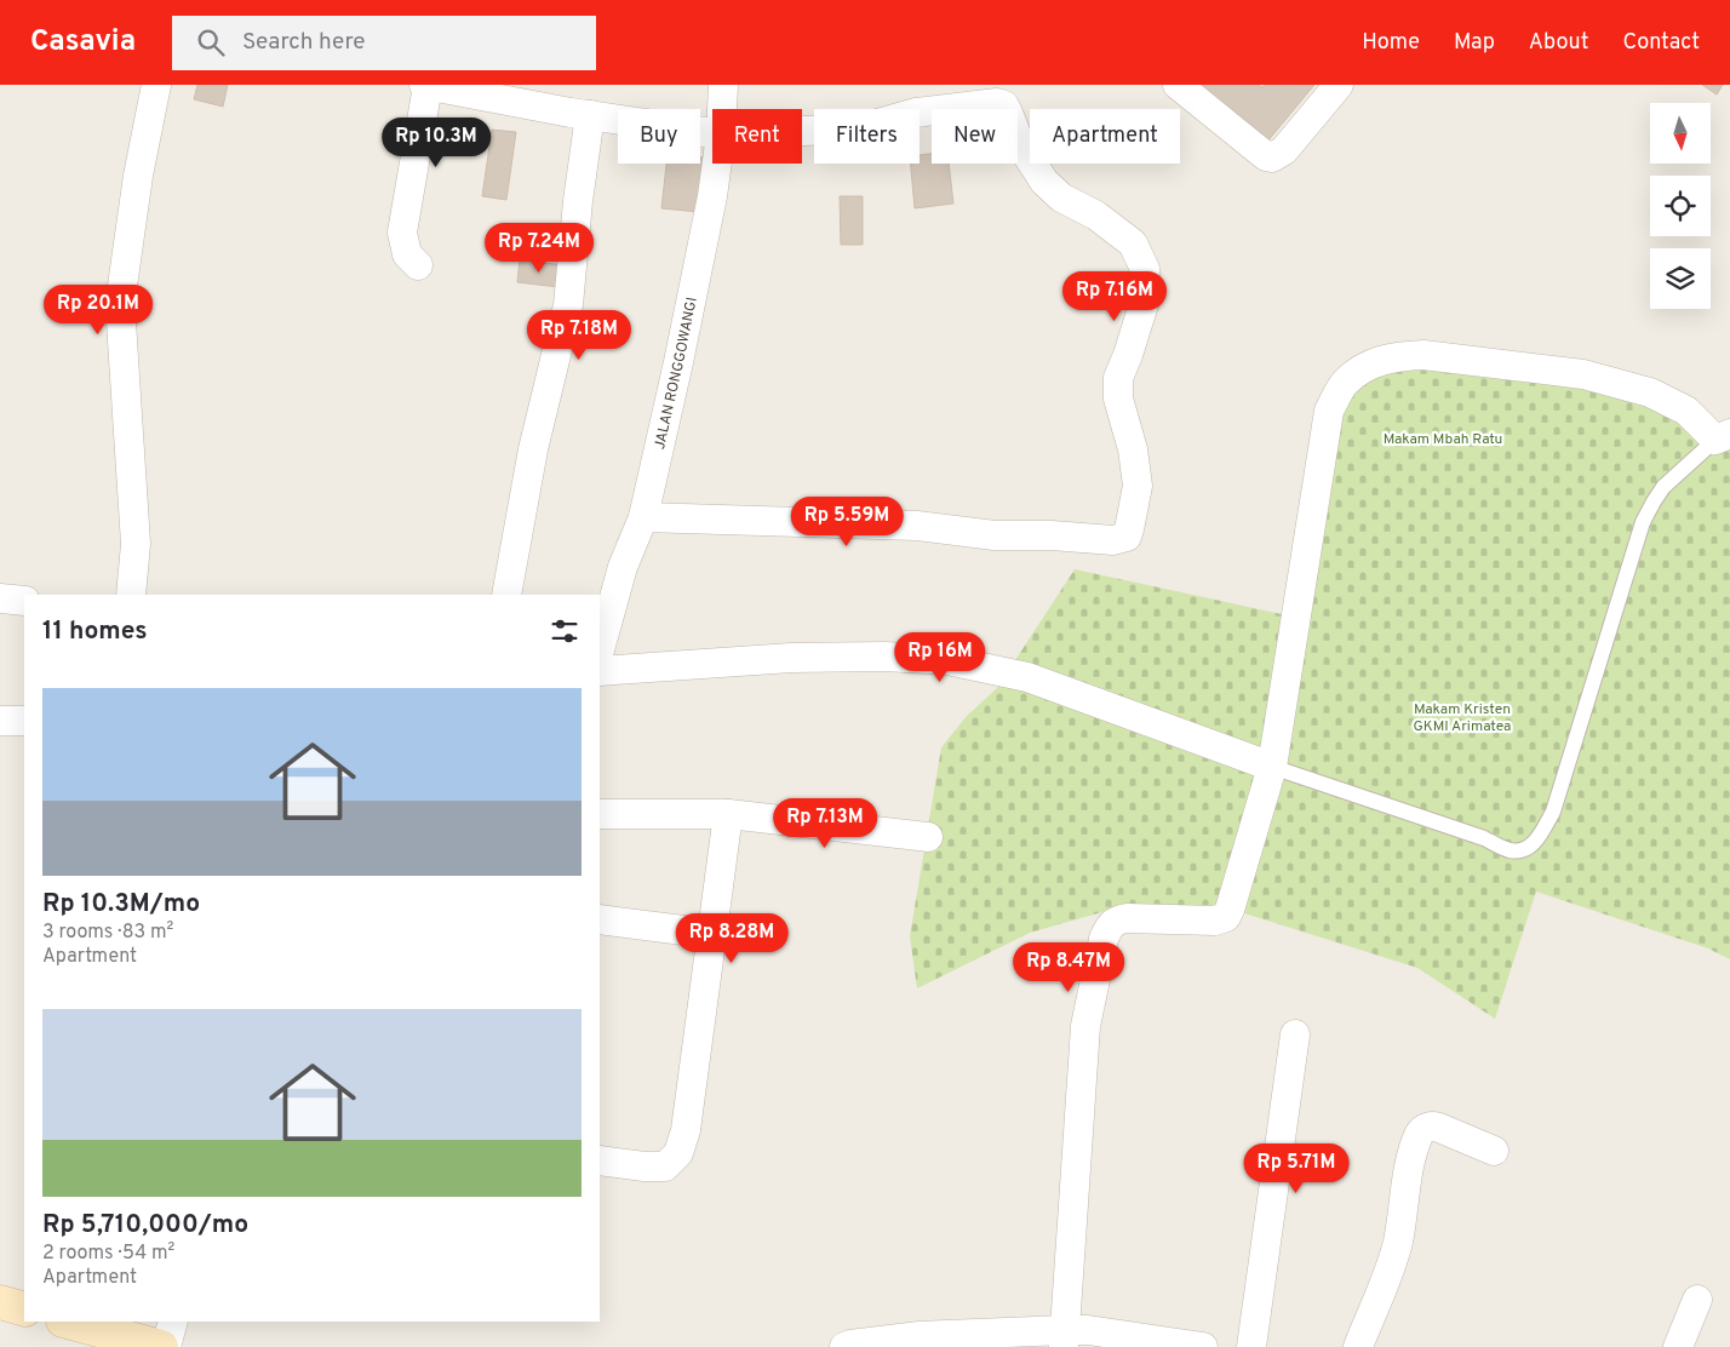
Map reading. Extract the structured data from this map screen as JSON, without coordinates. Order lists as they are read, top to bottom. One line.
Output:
{"streets":{"street":["JALAN RONGGOWANGI"]},"parks":["Makam Mbah Ratu","Makam Kristen GKMI Arimatea"],"north":"bottom","page":{"header":"Casavia","search":"Search here","nav":["Home","Map","About","Contact"],"chip":["Buy","Rent","Filters","New","Apartment"],"price":["Rp 10.3M","Rp 7.24M","Rp 7.16M","Rp 20.1M","Rp 7.18M","Rp 5.59M","Rp 16M","Rp 7.13M","Rp 8.28M","Rp 8.47M","Rp 5.71M"],"heading":"11 homes","list":[{"name":"Rp 10.3M/mo","note":"3 rooms · 83 m² · Apartment"},{"name":"Rp 5,710,000/mo","note":"2 rooms · 54 m² · Apartment"}]}}
